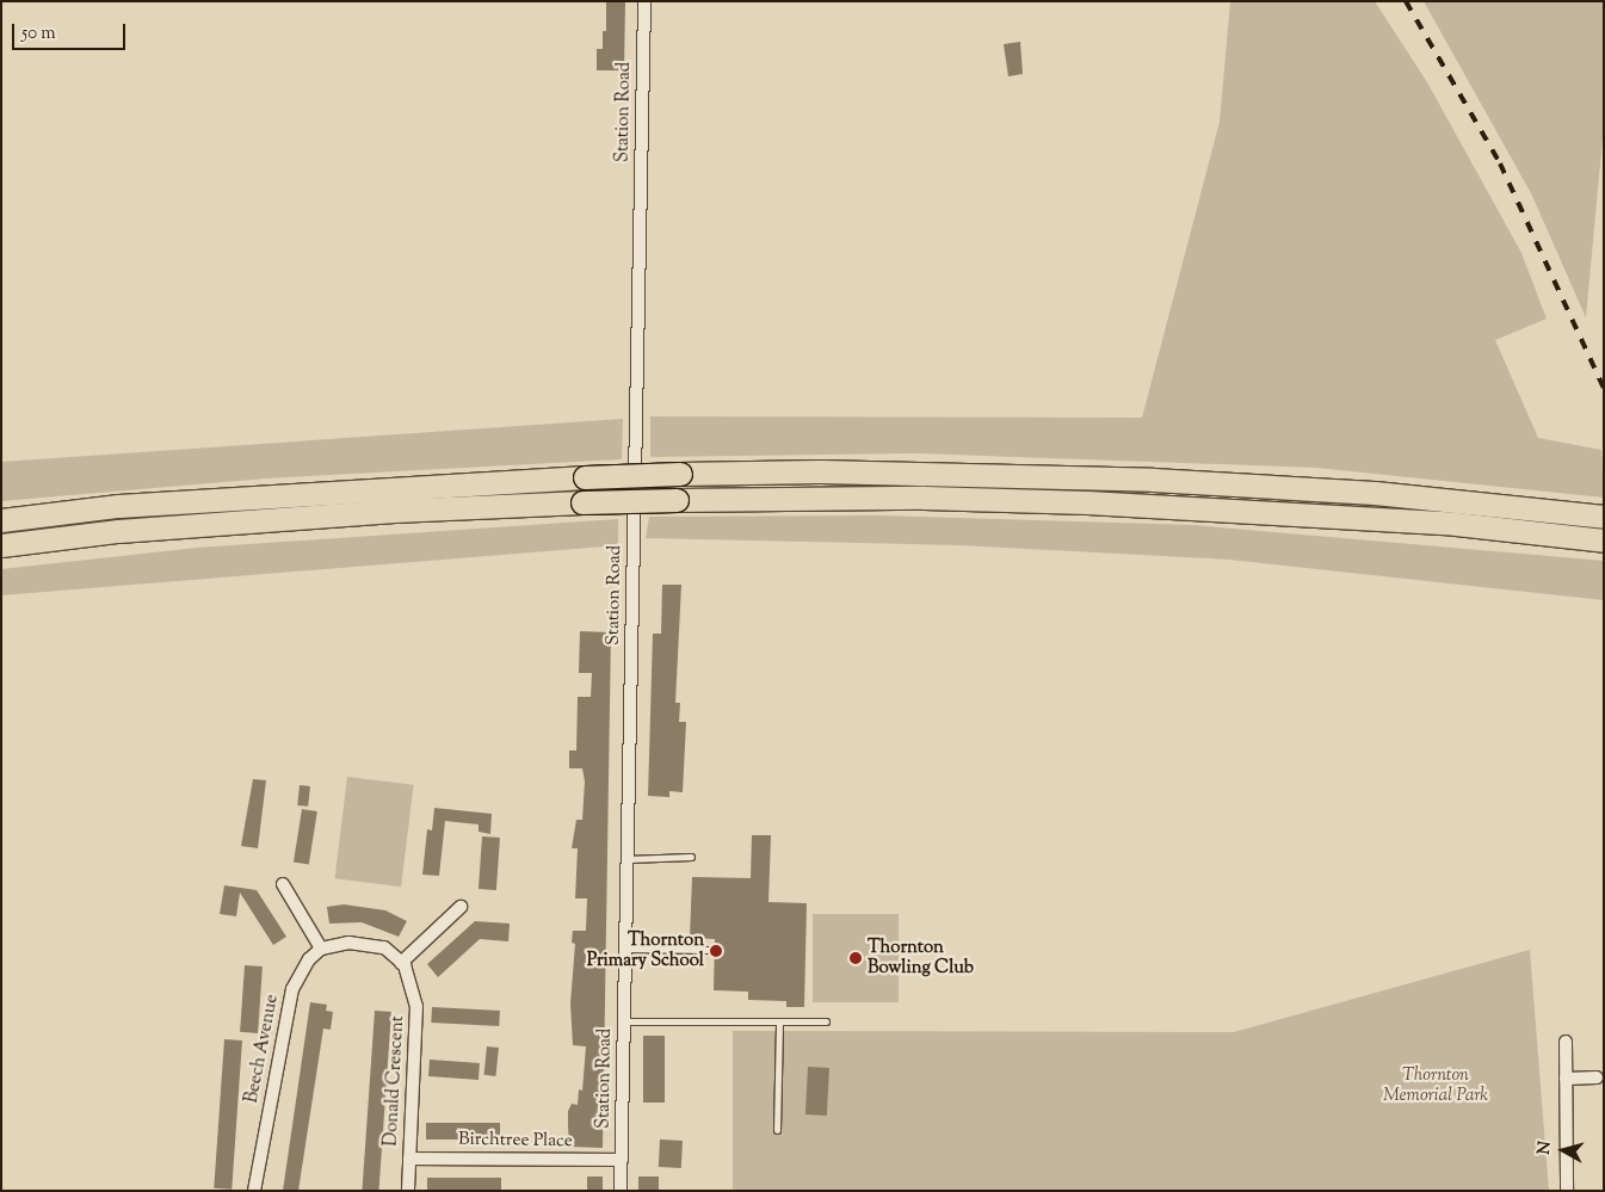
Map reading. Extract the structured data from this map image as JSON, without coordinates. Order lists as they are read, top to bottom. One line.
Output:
{"streets":{"street":["Station Road","Beech Avenue","Donald Crescent","Birchtree Place"]},"crossings":[["Station Road","Birchtree Place"],["Donald Crescent","Birchtree Place"]],"parks":["Thornton Memorial Park"],"places":["Thornton Primary School","Thornton Bowling Club"],"scale_bar":"50 m","north":"left"}
